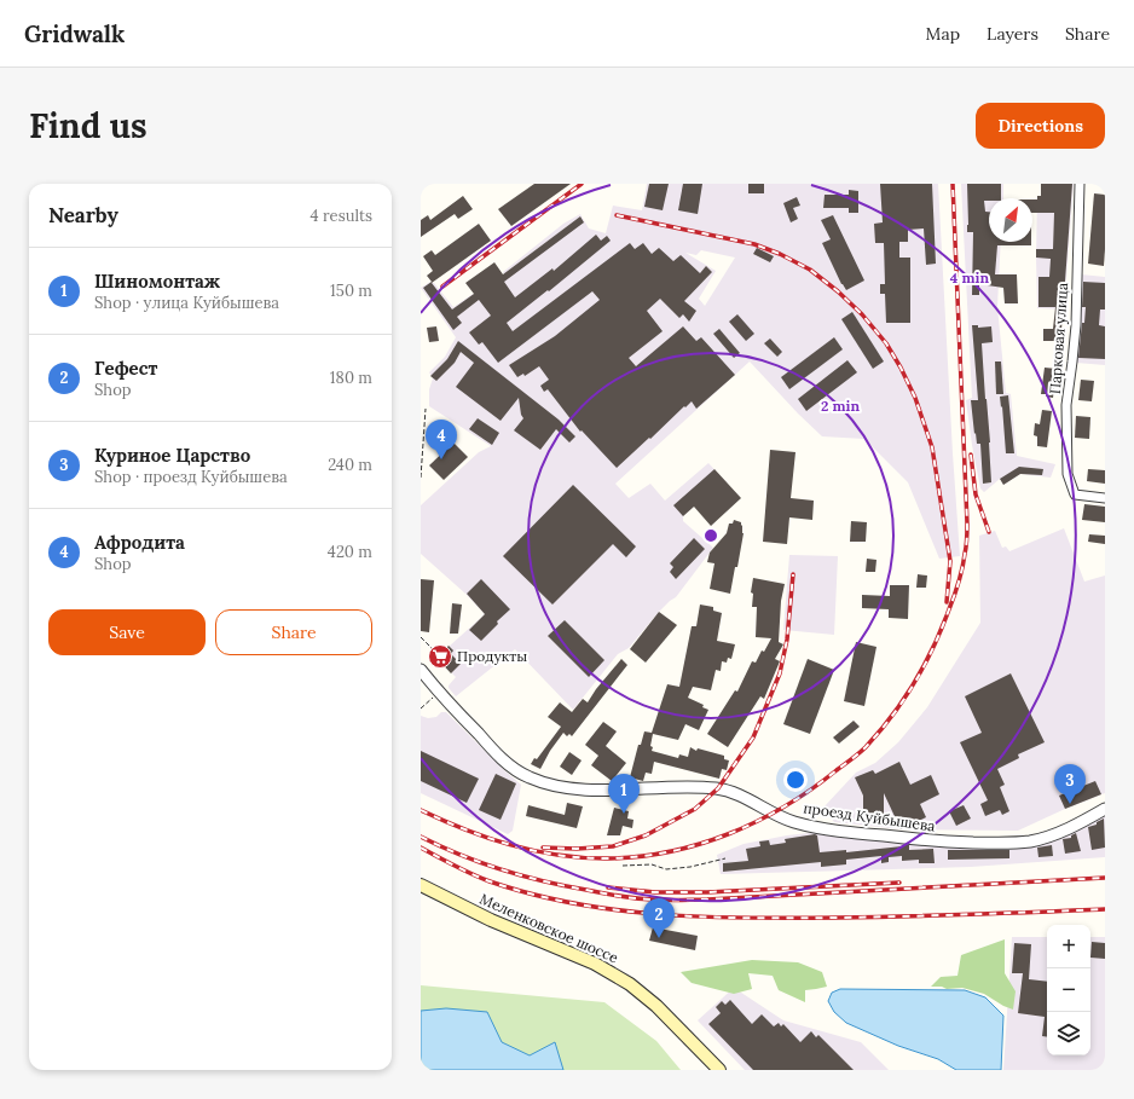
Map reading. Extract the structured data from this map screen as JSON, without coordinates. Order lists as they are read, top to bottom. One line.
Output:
{"streets":{"main road":["Меленковское шоссе"],"street":["Парковая улица","проезд Куйбышева"]},"places":{"supermarket":["Продукты"]},"north":"top right","page":{"header":"Gridwalk","nav":["Map","Layers","Share"],"buttons":["Directions",["Save","Share"]],"title":"Find us","heading":["Nearby","4 results"],"list":[{"mark":"1","name":"Шиномонтаж","note":"Shop · улица Куйбышева","value":"150 m"},{"mark":"2","name":"Гефест","note":"Shop","value":"180 m"},{"mark":"3","name":"Куриное Царство","note":"Shop · проезд Куйбышева","value":"240 m"},{"mark":"4","name":"Афродита","note":"Shop","value":"420 m"}],"pins":["4","3","1","2"],"map_buttons":["+","−"]},"rings":["4 min","2 min"]}
